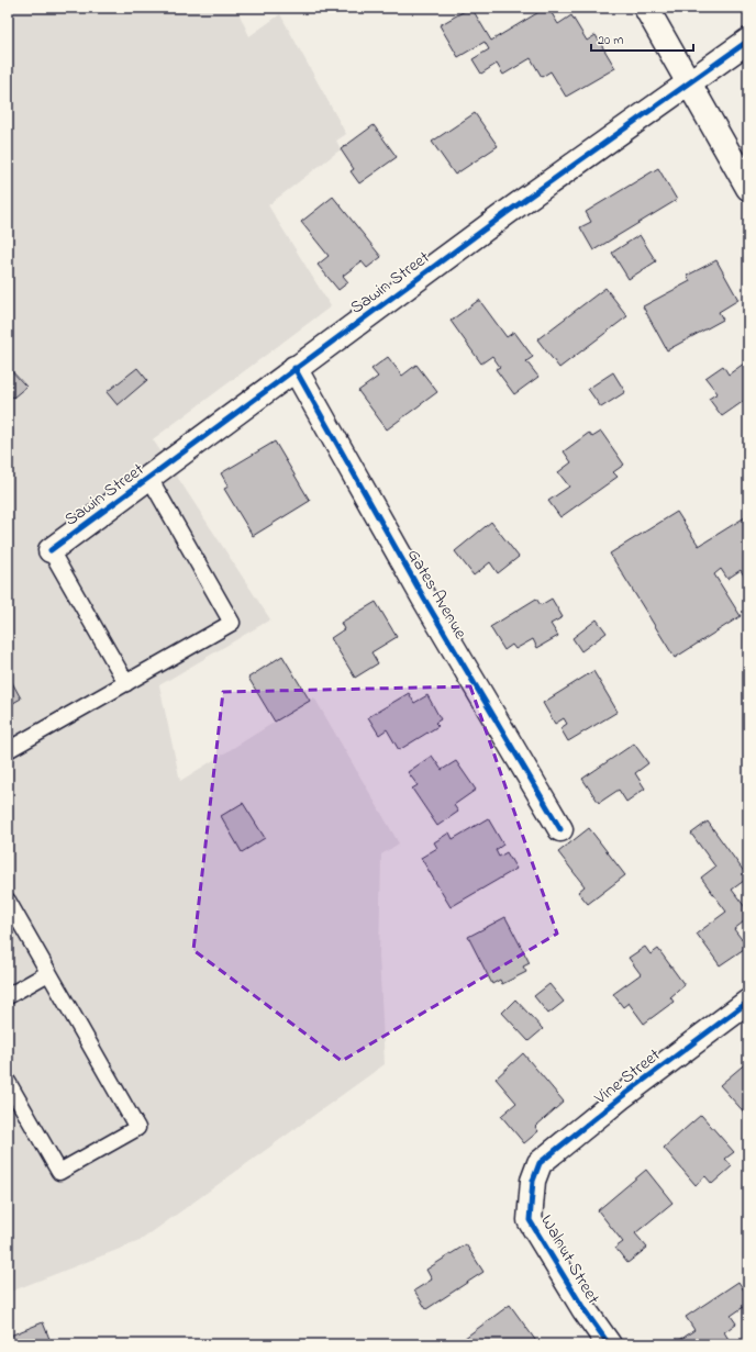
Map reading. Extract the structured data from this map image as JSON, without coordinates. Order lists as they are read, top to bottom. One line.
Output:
{"streets":{"street":["Sawin Street","Gates Avenue","Vine Street","Walnut Street"]},"crossings":[["Sawin Street","Gates Avenue"],["Vine Street","Walnut Street"]],"scale_bar":"20 m"}
